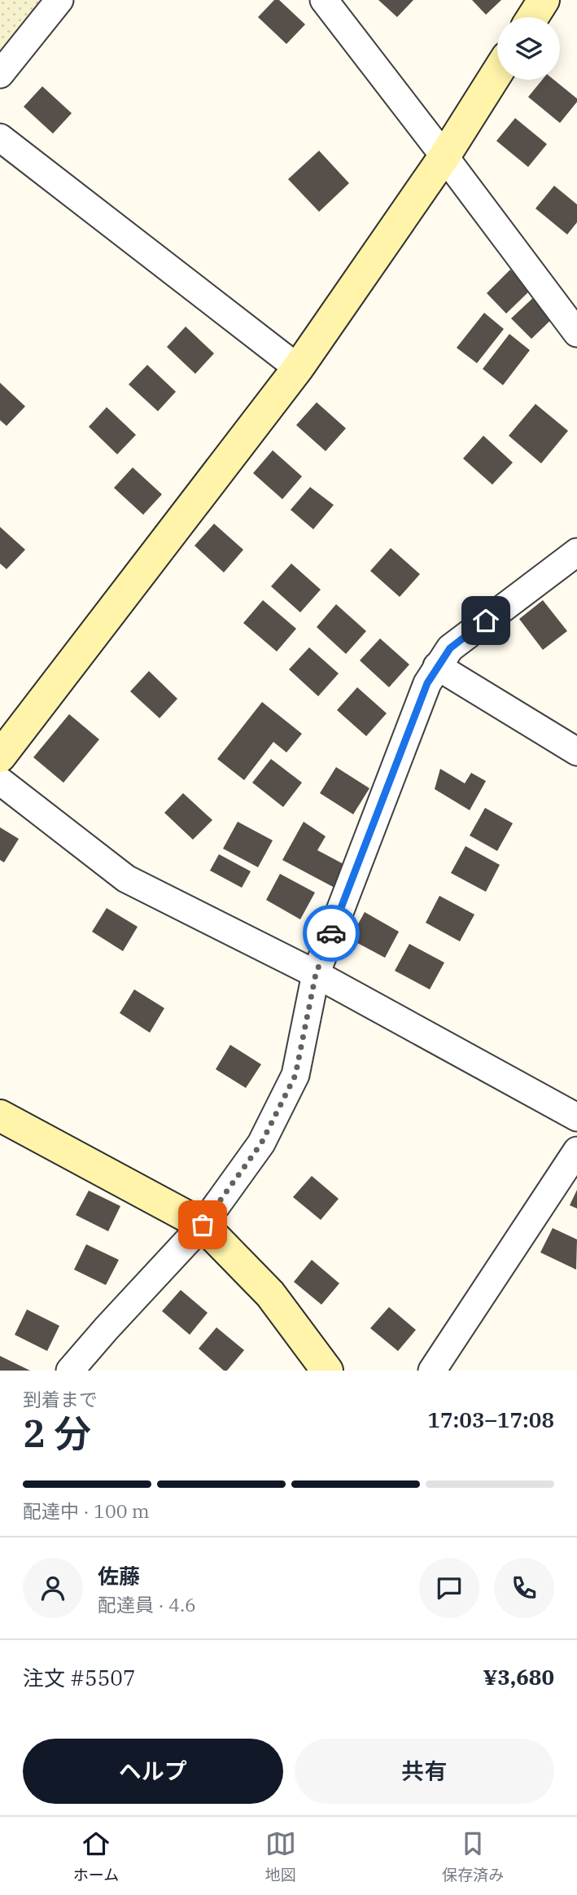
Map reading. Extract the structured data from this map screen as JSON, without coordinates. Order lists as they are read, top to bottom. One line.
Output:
{"page":{"heading":["2 分","到着まで","17:03–17:08"],"panel":["佐藤","配達員 · 4.6","注文 #5507","¥3,680"],"bar":"配達中 · 100 m","buttons":["ヘルプ","共有"],"tabs":["ホーム","地図","保存済み"]}}
